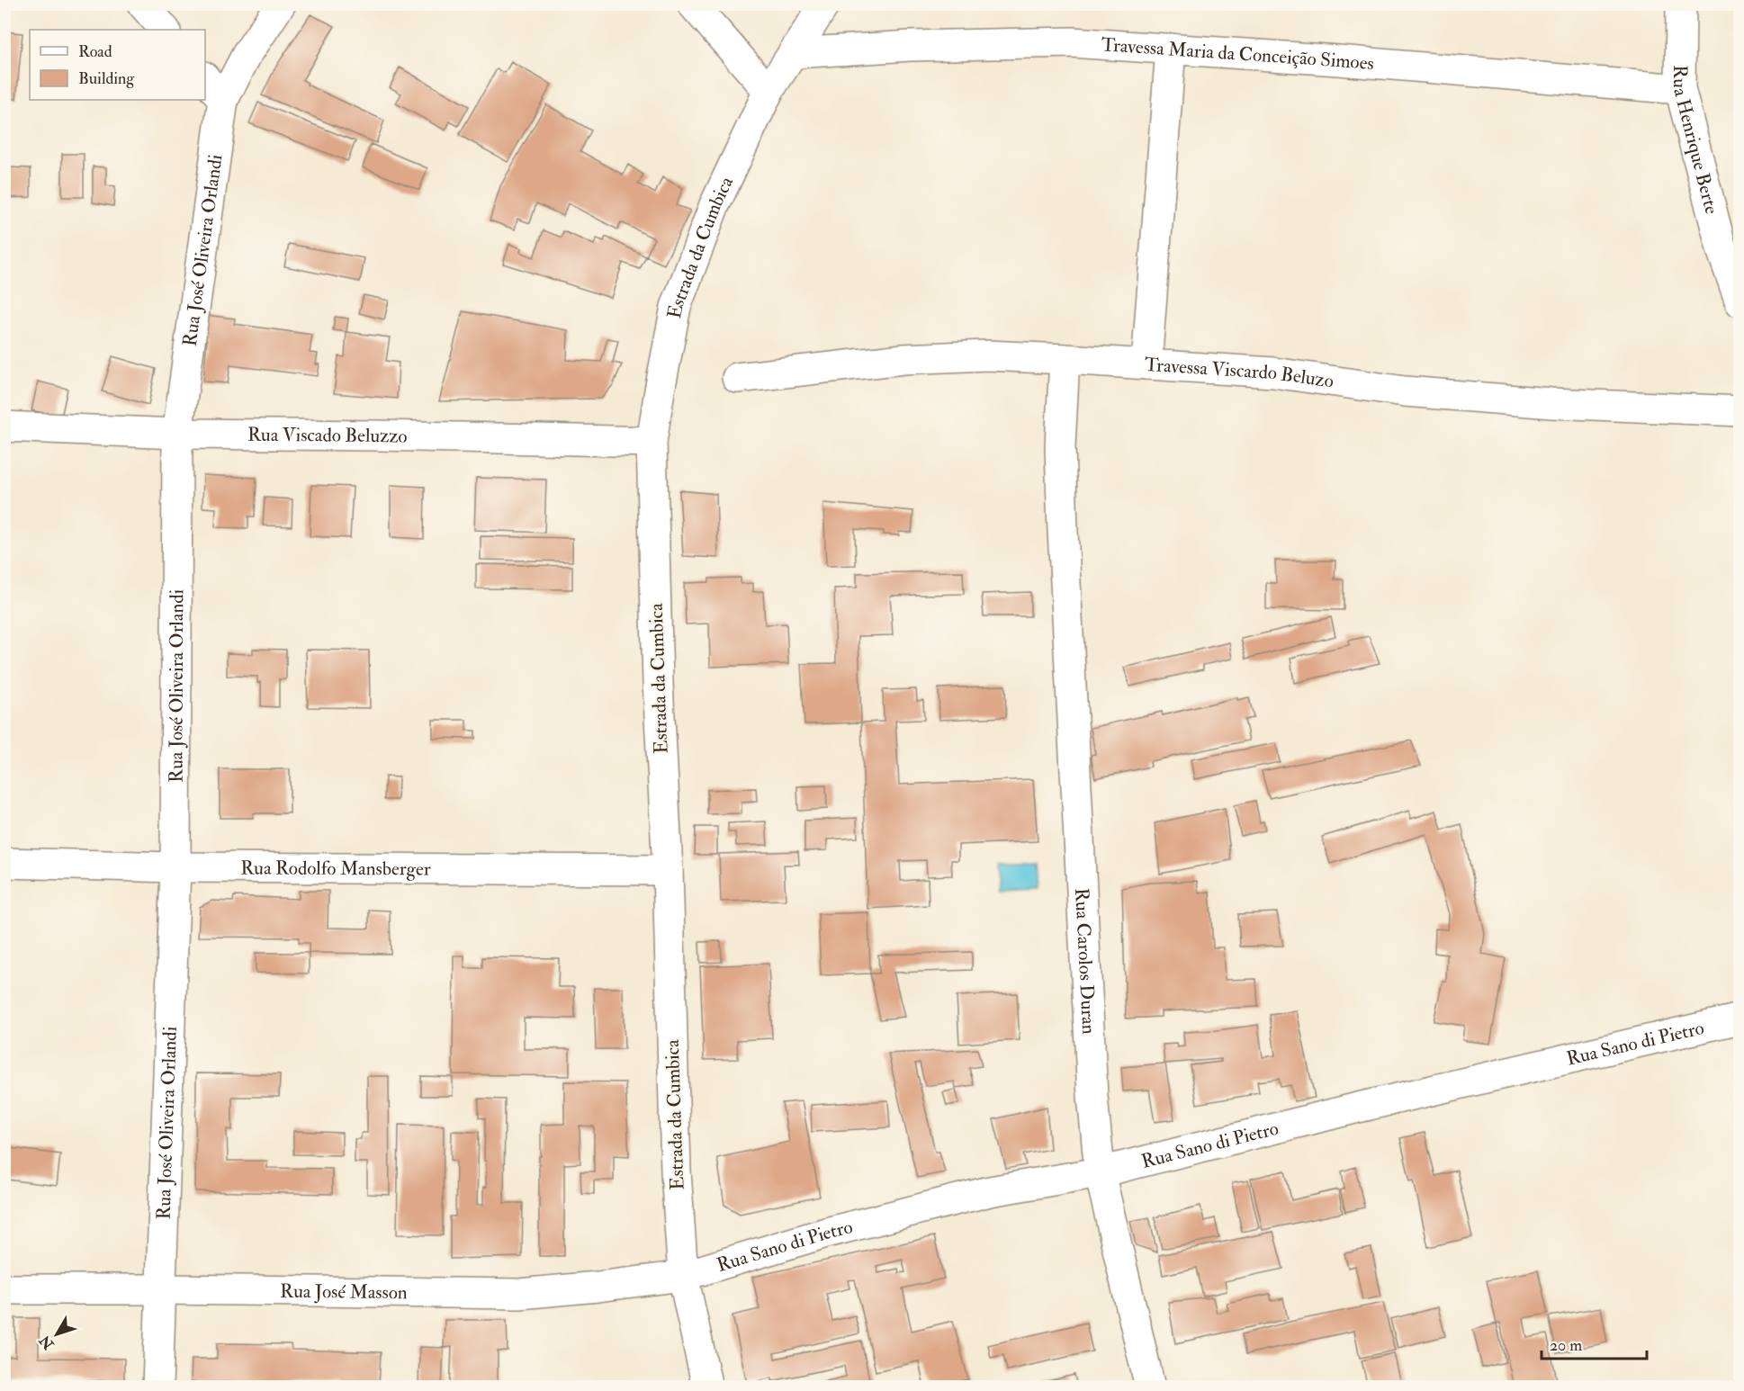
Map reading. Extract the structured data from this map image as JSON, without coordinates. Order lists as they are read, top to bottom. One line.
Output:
{"streets":{"street":["Travessa Maria da Conceição Simoes","Rua Henrique Berte","Estrada da Cumbica","Rua José Oliveira Orlandi","Travessa Viscardo Beluzo","Rua Viscado Beluzzo","Rua Rodolfo Mansberger","Rua Carolos Duran","Rua Sano di Pietro","Rua José Masson"]},"crossings":[["Travessa Maria da Conceição Simoes","Rua Henrique Berte"],["Travessa Maria da Conceição Simoes","Estrada da Cumbica"],["Estrada da Cumbica","Rua Viscado Beluzzo"],["Estrada da Cumbica","Rua Rodolfo Mansberger"],["Estrada da Cumbica","Rua Sano di Pietro"],["Estrada da Cumbica","Rua José Masson"],["Rua José Oliveira Orlandi","Rua Viscado Beluzzo"],["Rua José Oliveira Orlandi","Rua Rodolfo Mansberger"],["Rua José Oliveira Orlandi","Rua José Masson"],["Travessa Viscardo Beluzo","Rua Carolos Duran"],["Rua Carolos Duran","Rua Sano di Pietro"],["Rua Sano di Pietro","Rua José Masson"]],"legend":["Road","Building"],"scale_bar":"20 m","north":"bottom left"}
